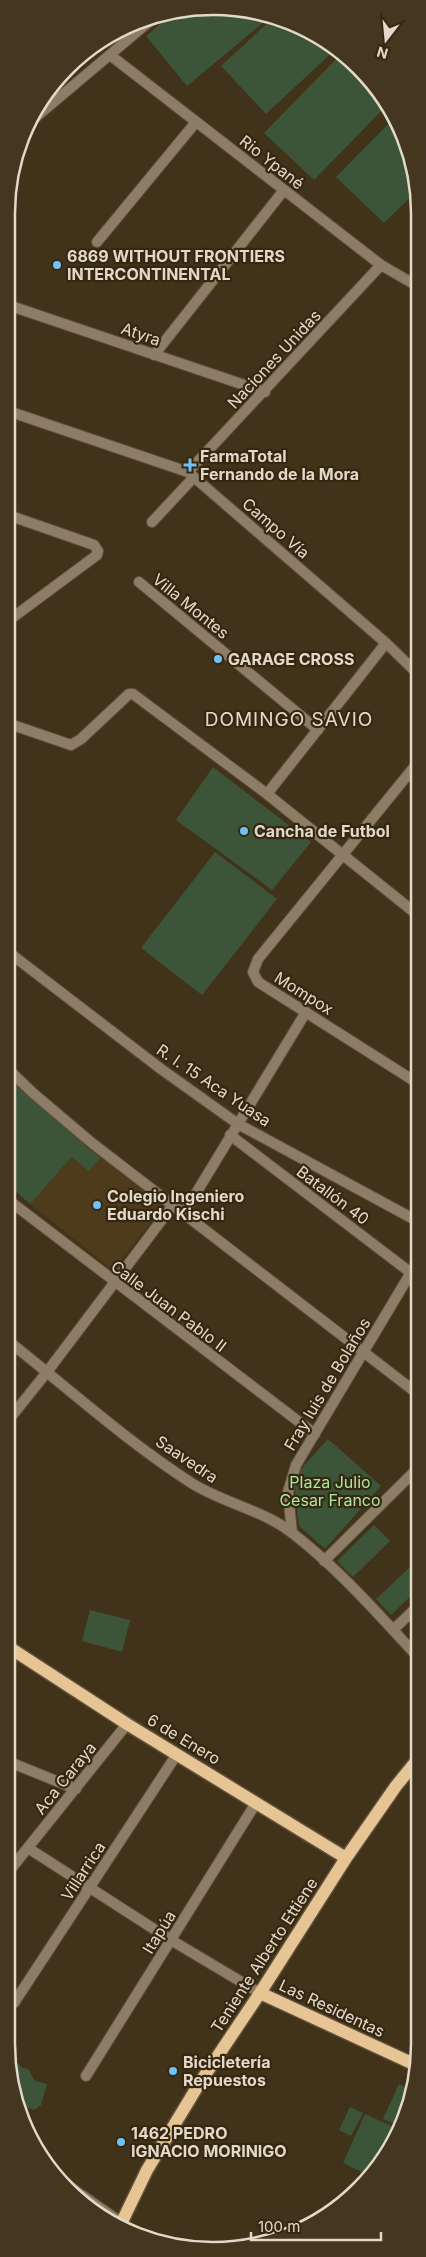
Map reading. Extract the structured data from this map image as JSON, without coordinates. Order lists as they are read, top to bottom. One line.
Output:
{"streets":{"main road":["6 de Enero","Teniente Alberto Ettiene","Las Residentas"],"street":["Rio Ypané","Atyra","Naciones Unidas","Campo Vía","Villa Montes","Mompox","R. I. 15 Aca Yuasa","Batallón 40","Calle Juan Pablo II","Fray luis de Bolaños","Saavedra","Aca Caraya","Villarrica","Itapúa"]},"crossings":[["Rio Ypané","Naciones Unidas"],["Atyra","Naciones Unidas"],["Naciones Unidas","Campo Vía"],["Calle Juan Pablo II","Fray luis de Bolaños"],["Fray luis de Bolaños","Saavedra"],["6 de Enero","Aca Caraya"],["6 de Enero","Villarrica"],["6 de Enero","Itapúa"],["6 de Enero","Teniente Alberto Ettiene"],["Teniente Alberto Ettiene","Las Residentas"]],"districts":["DOMINGO SAVIO"],"parks":["Plaza Julio Cesar Franco"],"places":{"other":["6869 WITHOUT FRONTIERS INTERCONTINENTAL","GARAGE CROSS","Cancha de Futbol","Colegio Ingeniero Eduardo Kischi","Bicicletería Repuestos","1462 PEDRO IGNACIO MORINIGO"],"health":["FarmaTotal Fernando de la Mora"]},"scale_bar":"100 m","north":"bottom"}
